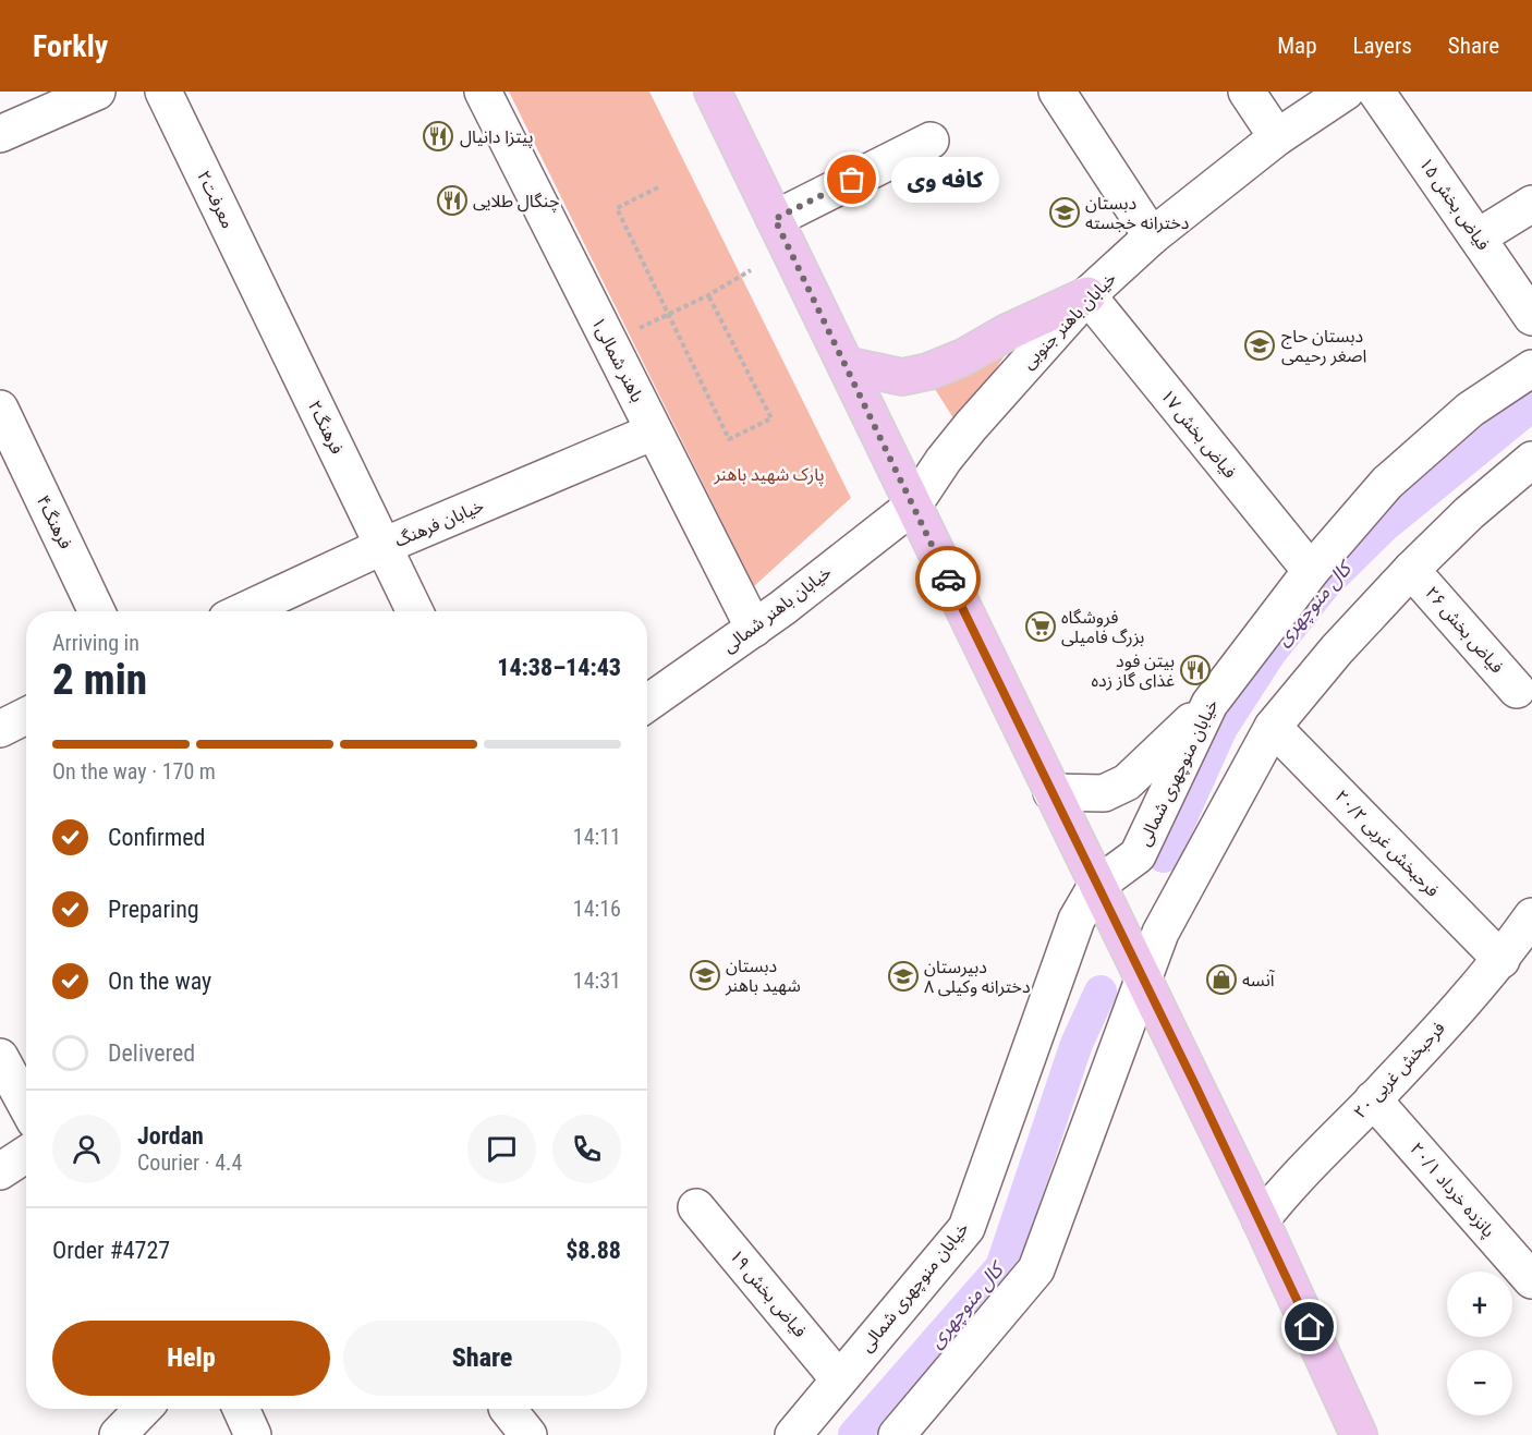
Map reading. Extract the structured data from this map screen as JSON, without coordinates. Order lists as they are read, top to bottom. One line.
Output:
{"streets":{"street":["معرفت۲","فیاض بخش ۱۵","خیابان باهنر جنوبی","باهنر شمالی۱","فرهنگ۲","فیاض بخش ۱۷","فرهنگ۴","خیابان فرهنگ","خیابان باهنر شمالی","فیاض بخش ۲۶","خیابان منوچهری شمالی","فرحبخش غربی ۲۰/۲","فرحبخش غربی ۲۰","پانزده خرداد ۲۰/۱","فیاض بخش ۱۹"]},"crossings":[["معرفت۲","فرهنگ۲"],["خیابان باهنر جنوبی","فیاض بخش ۱۷"],["خیابان باهنر جنوبی","خیابان باهنر شمالی"],["باهنر شمالی۱","خیابان فرهنگ"],["باهنر شمالی۱","خیابان باهنر شمالی"],["فرهنگ۲","خیابان فرهنگ"],["فیاض بخش ۱۷","خیابان منوچهری شمالی"],["خیابان منوچهری شمالی","فیاض بخش ۱۹"],["فرحبخش غربی ۲۰/۲","فرحبخش غربی ۲۰"],["فرحبخش غربی ۲۰","پانزده خرداد ۲۰/۱"]],"water":["کال منوچهری"],"parks":["پارک شهید باهنر"],"places":{"restaurant":["پیتزا دانیال","چنگال طلایی","بیتن فود غذای گاز زده"],"other":["کافه وی"],"school or university":["دبستان دخترانه خجسته","دبستان حاج اصغر رحیمی","دبستان شهید باهنر","دبیرستان دخترانه وکیلی ۸"],"supermarket":["فروشگاه بزرگ فامیلی"],"shop":["آنسه"]},"page":{"header":"Forkly","nav":["Map","Layers","Share"],"bubble":"کافه وی","heading":["2 min","Arriving in","14:38–14:43"],"panel":["Jordan","Courier · 4.4","Order #4727","$8.88"],"bar":"On the way · 170 m","list":[["Confirmed","14:11"],["Preparing","14:16"],["On the way","14:31"],"Delivered"],"map_buttons":["+","−"],"buttons":["Help","Share"]}}
